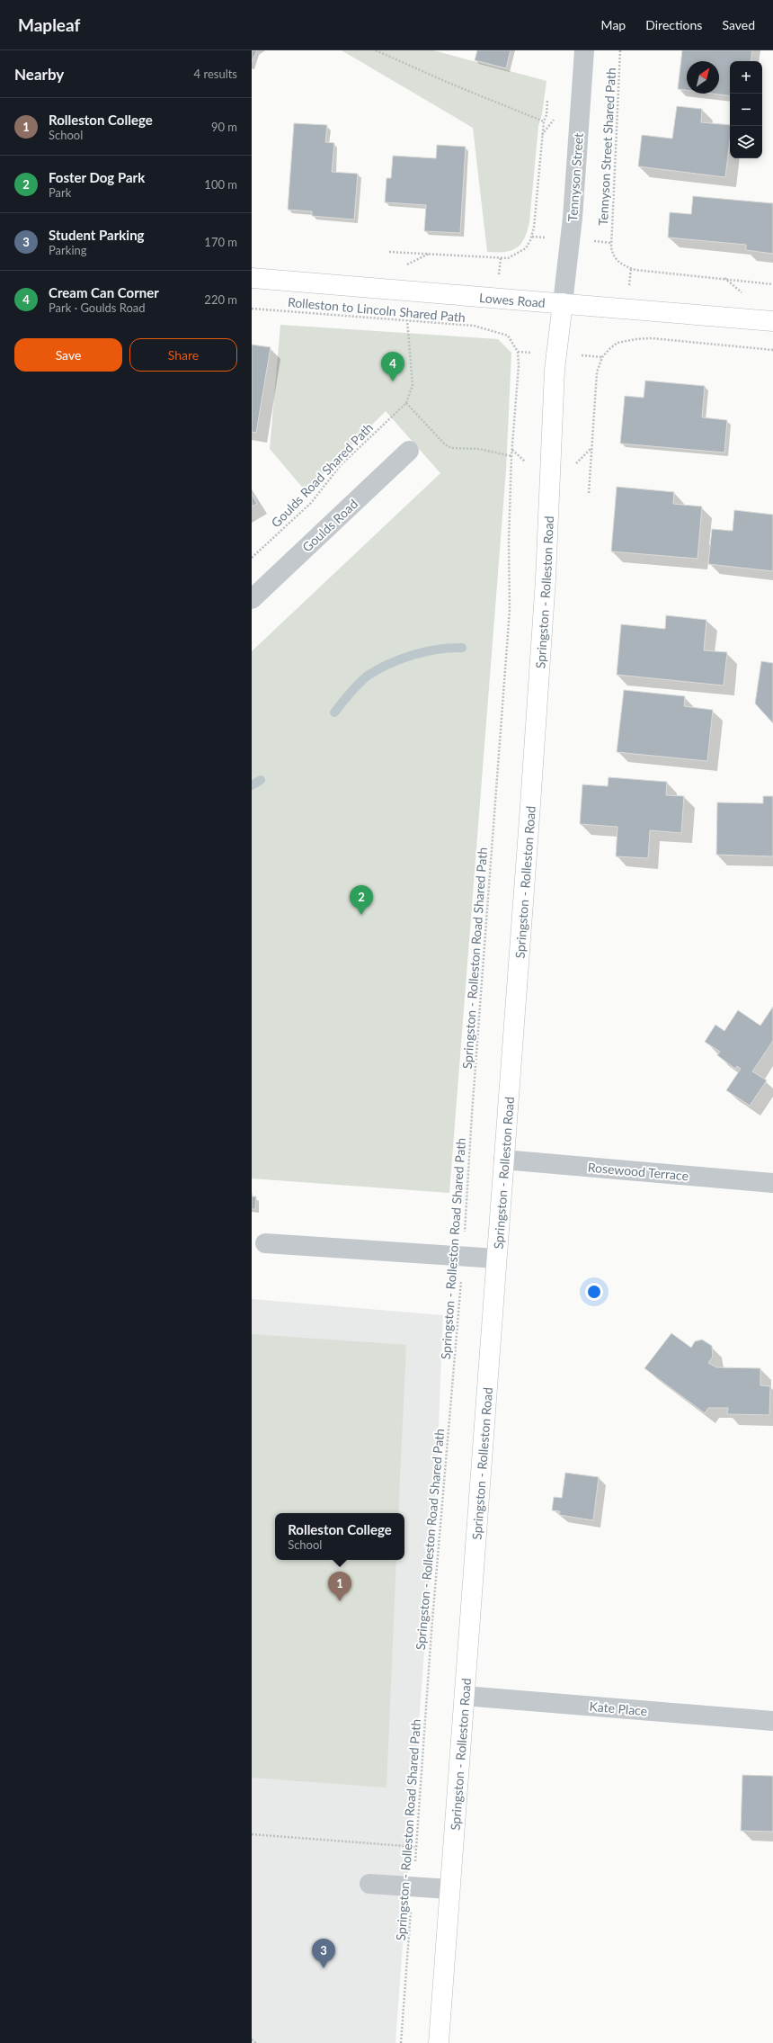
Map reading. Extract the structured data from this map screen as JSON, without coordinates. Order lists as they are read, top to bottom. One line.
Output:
{"streets":{"main road":["Lowes Road","Springston - Rolleston Road"],"street":["Tennyson Street","Goulds Road","Rosewood Terrace","Kate Place"],"path":["Tennyson Street Shared Path","Rolleston to Lincoln Shared Path","Goulds Road Shared Path","Springston - Rolleston Road Shared Path"]},"crossings":[["Tennyson Street","Lowes Road"],["Tennyson Street","Springston - Rolleston Road"],["Lowes Road","Springston - Rolleston Road"],["Rolleston to Lincoln Shared Path","Goulds Road Shared Path"],["Rolleston to Lincoln Shared Path","Springston - Rolleston Road Shared Path"],["Springston - Rolleston Road","Rosewood Terrace"],["Springston - Rolleston Road","Kate Place"]],"north":"top right","page":{"header":"Mapleaf","nav":["Map","Directions","Saved"],"heading":["Nearby","4 results"],"map_buttons":["+","−"],"list":[{"mark":"1","name":"Rolleston College","note":"School","value":"90 m"},{"mark":"2","name":"Foster Dog Park","note":"Park","value":"100 m"},{"mark":"3","name":"Student Parking","note":"Parking","value":"170 m"},{"mark":"4","name":"Cream Can Corner","note":"Park · Goulds Road","value":"220 m"}],"buttons":["Save","Share"],"pins":["4","2","1","3"],"popup":["Rolleston College","School"]}}
